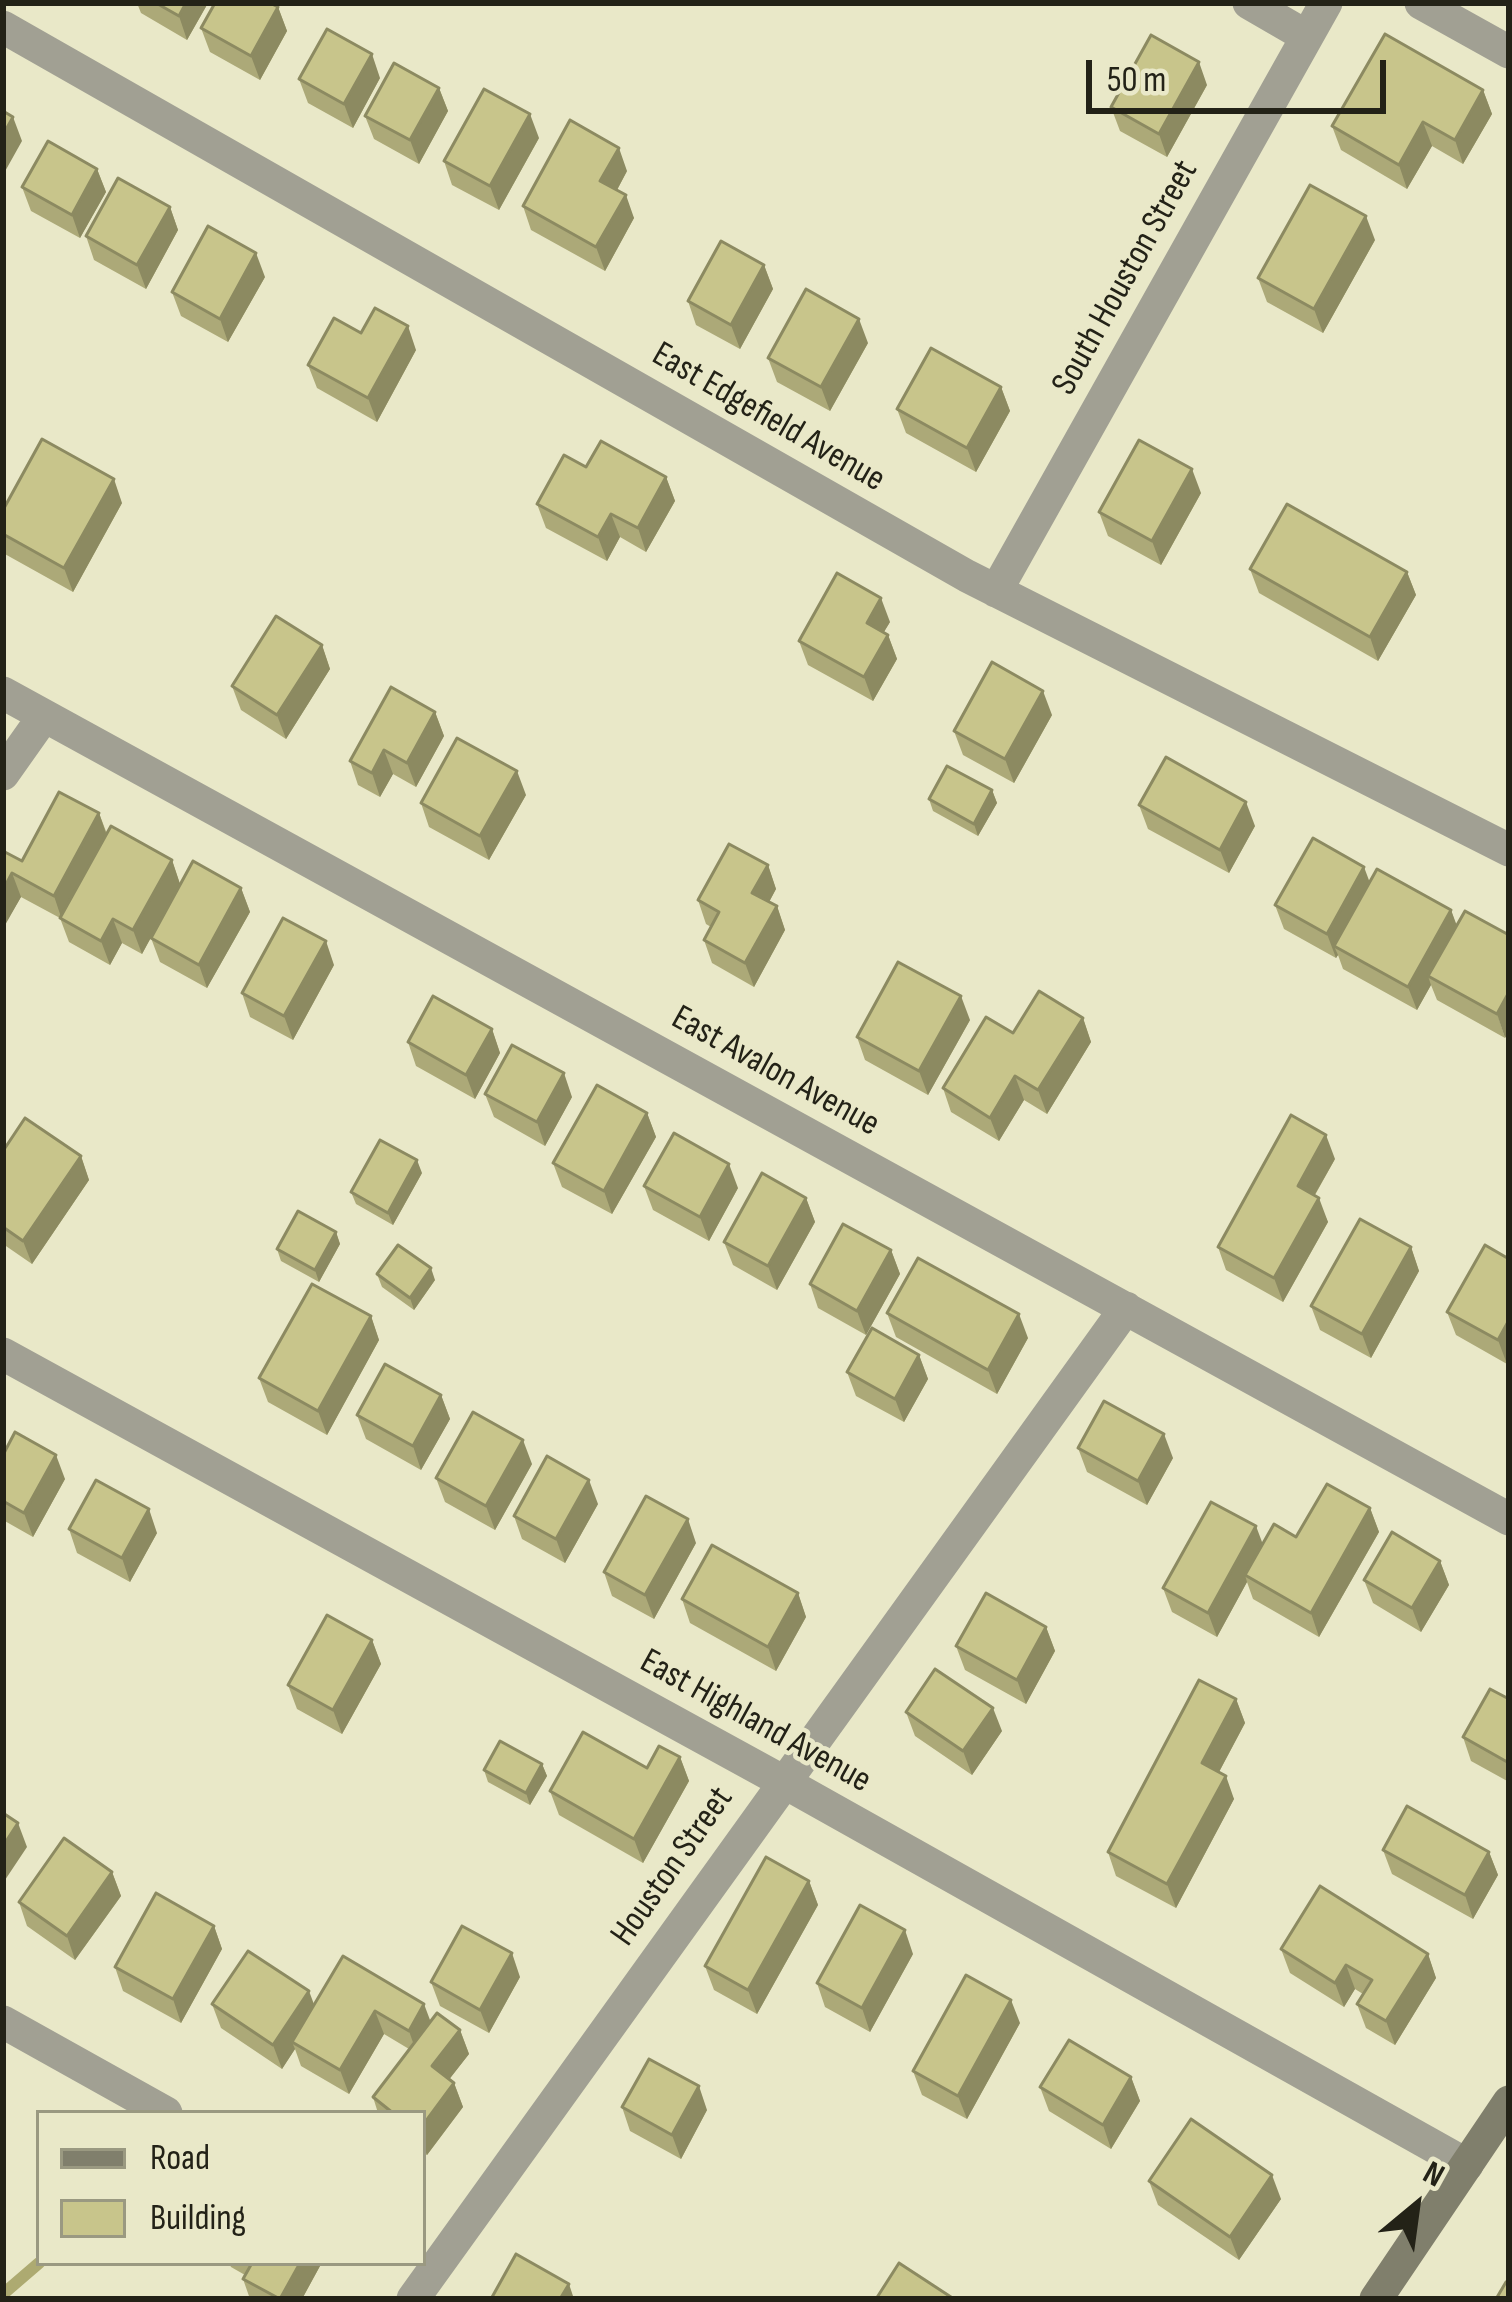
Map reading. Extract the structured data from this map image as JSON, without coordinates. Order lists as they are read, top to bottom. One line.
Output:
{"streets":{"street":["South Houston Street","East Edgefield Avenue","East Avalon Avenue","East Highland Avenue","Houston Street"]},"crossings":[["South Houston Street","East Edgefield Avenue"],["East Avalon Avenue","Houston Street"],["East Highland Avenue","Houston Street"]],"legend":["Road","Building"],"scale_bar":"50 m","north":"top right"}
